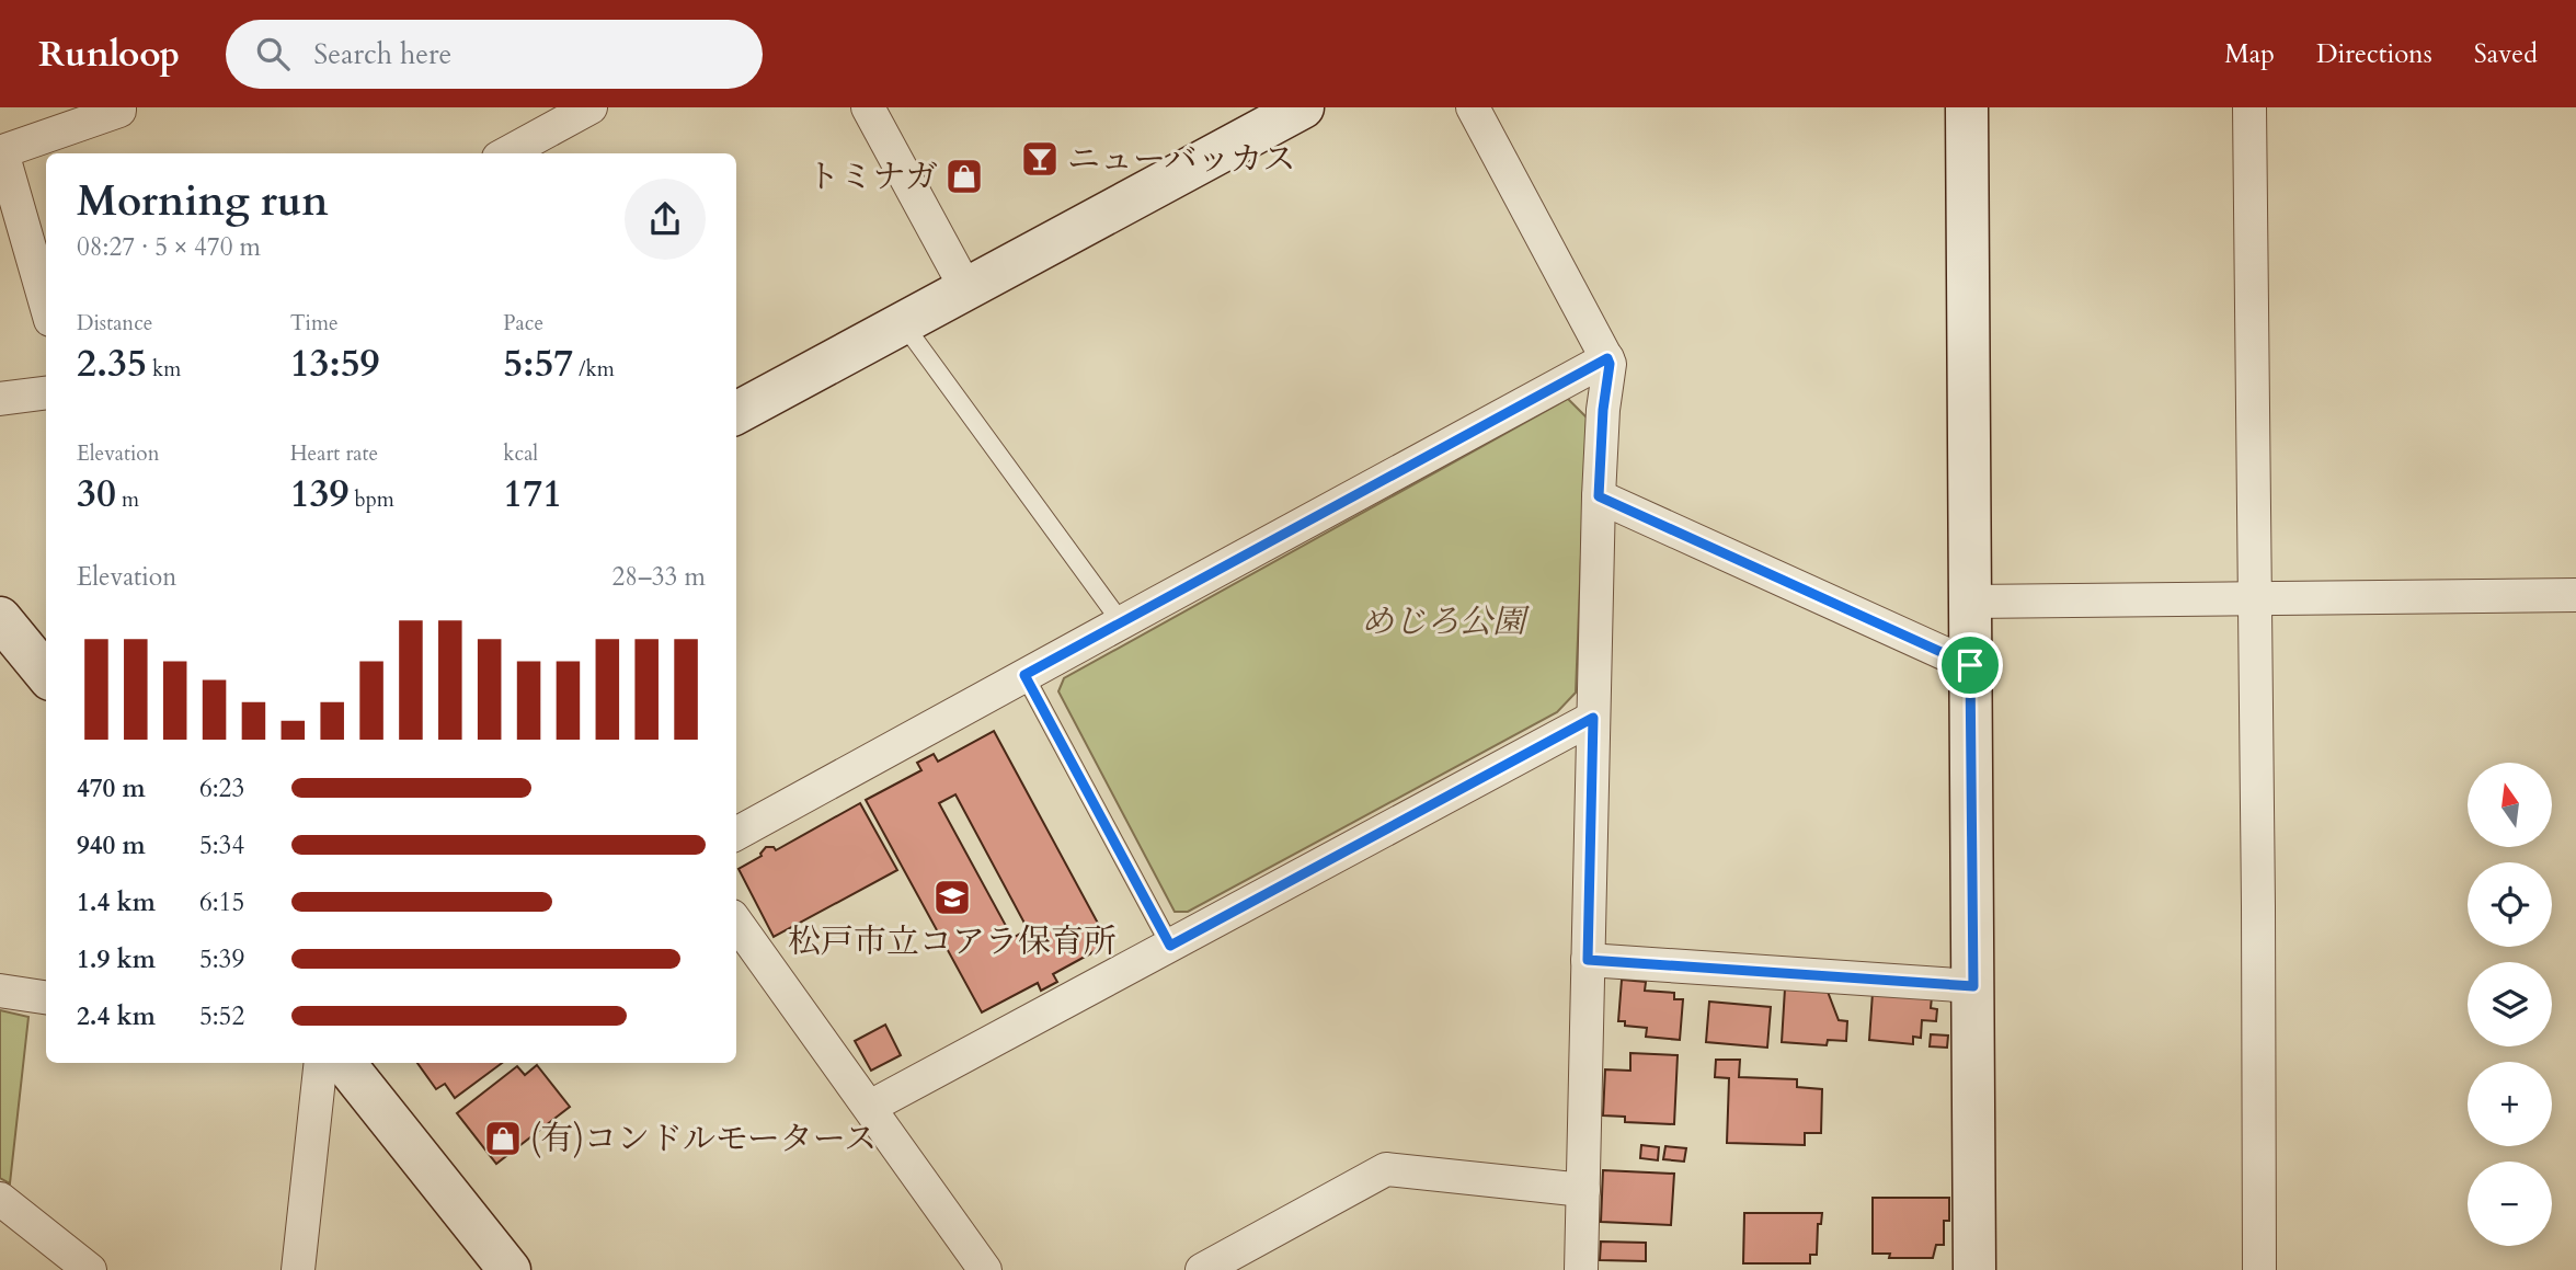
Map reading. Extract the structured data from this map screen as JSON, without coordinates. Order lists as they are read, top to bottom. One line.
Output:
{"parks":["めじろ公園"],"places":{"bar":["ニューバッカス"],"shop":["トミナガ","(有)コンドルモータース"],"school or university":["松戸市立コアラ保育所"]},"north":"top","page":{"header":"Runloop","search":"Search here","nav":["Map","Directions","Saved"],"heading":["Morning run","08:27 · 5 × 470 m"],"stats":[["Distance","2.35 km"],["Time","13:59"],["Pace","5:57 /km"],["Elevation","30 m"],["Heart rate","139 bpm"],["kcal","171"]],"chart":["Elevation","28–33 m"],"list":[{"name":"470 m","note":"6:23"},{"name":"940 m","note":"5:34"},{"name":"1.4 km","note":"6:15"},{"name":"1.9 km","note":"5:39"},{"name":"2.4 km","note":"5:52"}],"map_buttons":["+","−"]}}
